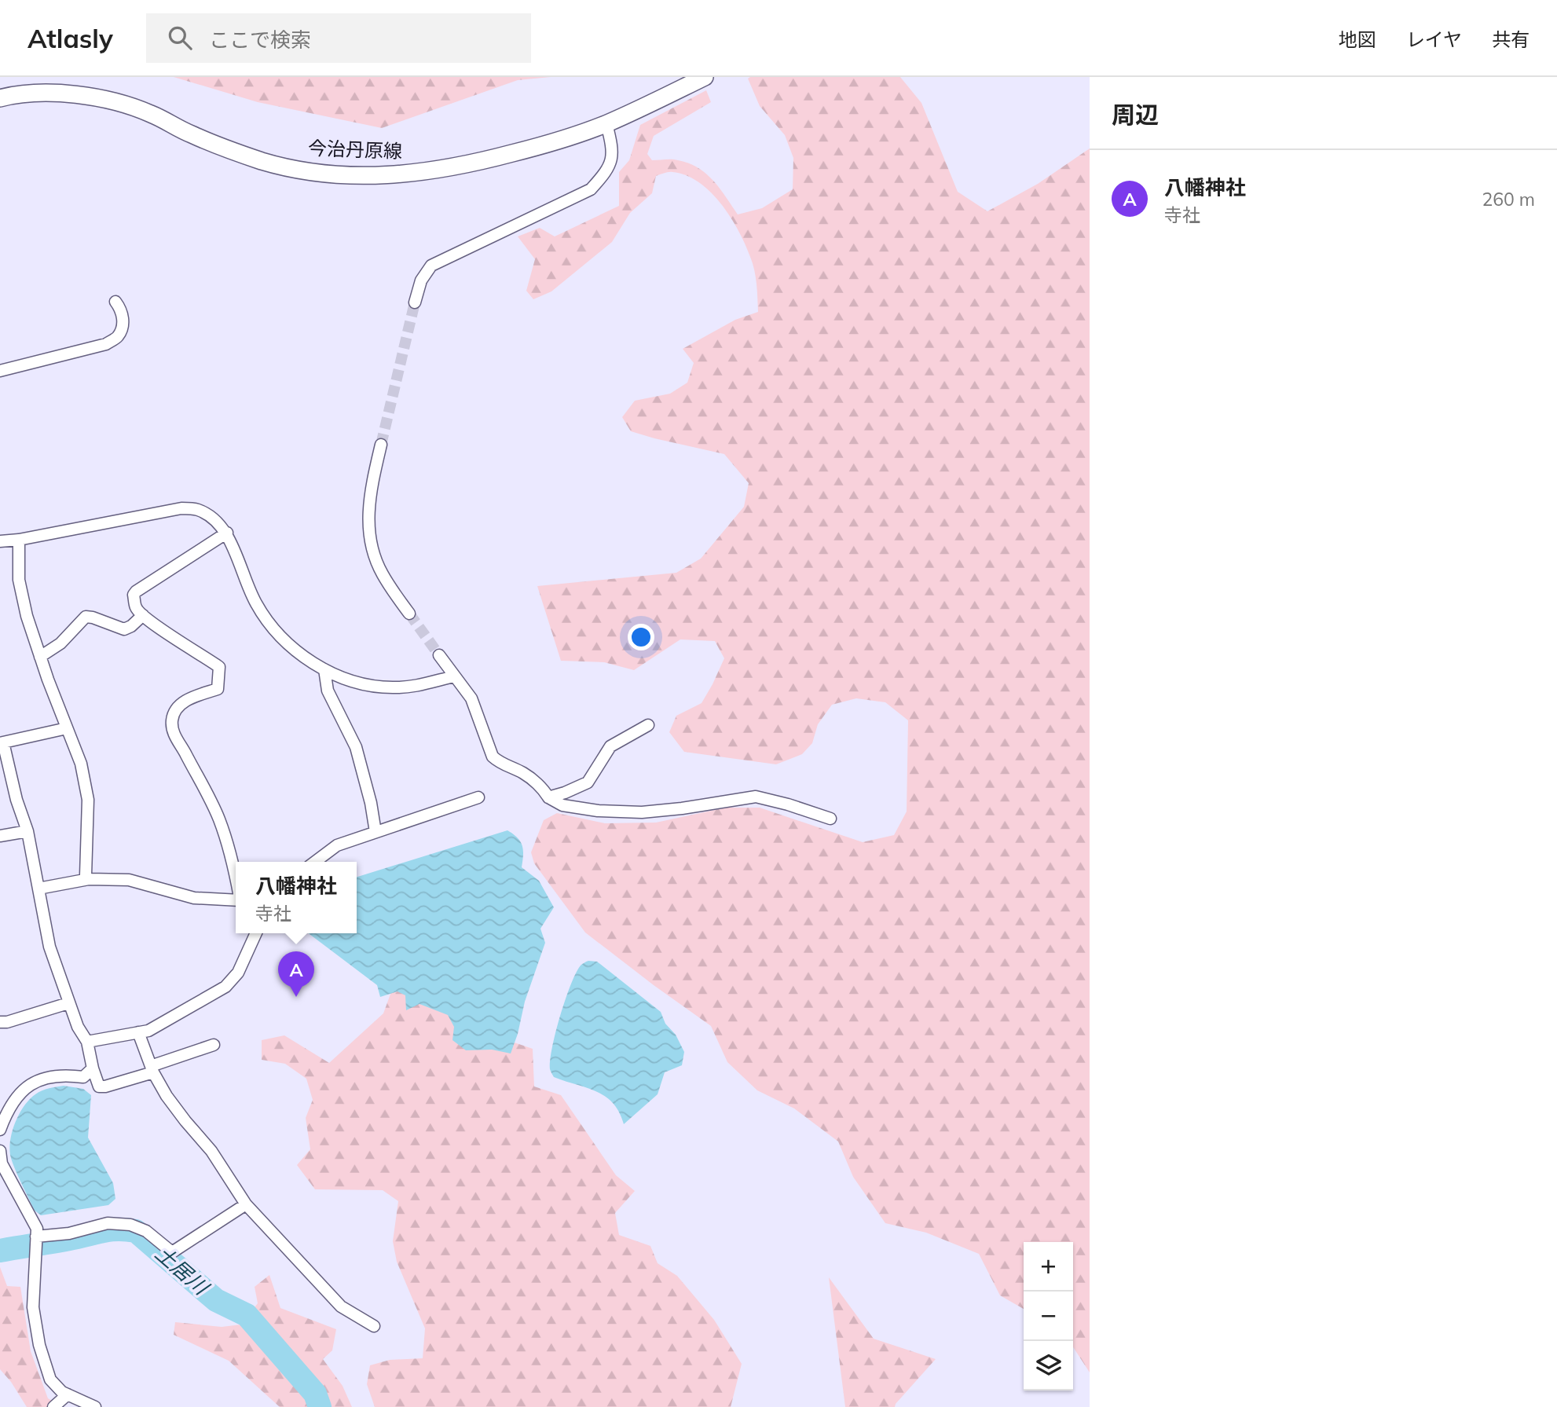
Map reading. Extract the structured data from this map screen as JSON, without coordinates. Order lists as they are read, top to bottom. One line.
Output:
{"streets":{"main road":["今治丹原線"]},"water":["土居川"],"page":{"header":"Atlasly","search":"ここで検索","nav":["地図","レイヤ","共有"],"heading":"周辺","list":[{"mark":"A","name":"八幡神社","note":"寺社","value":"260 m"}],"popup":["八幡神社","寺社"],"pins":"A","map_buttons":["+","−"]}}
